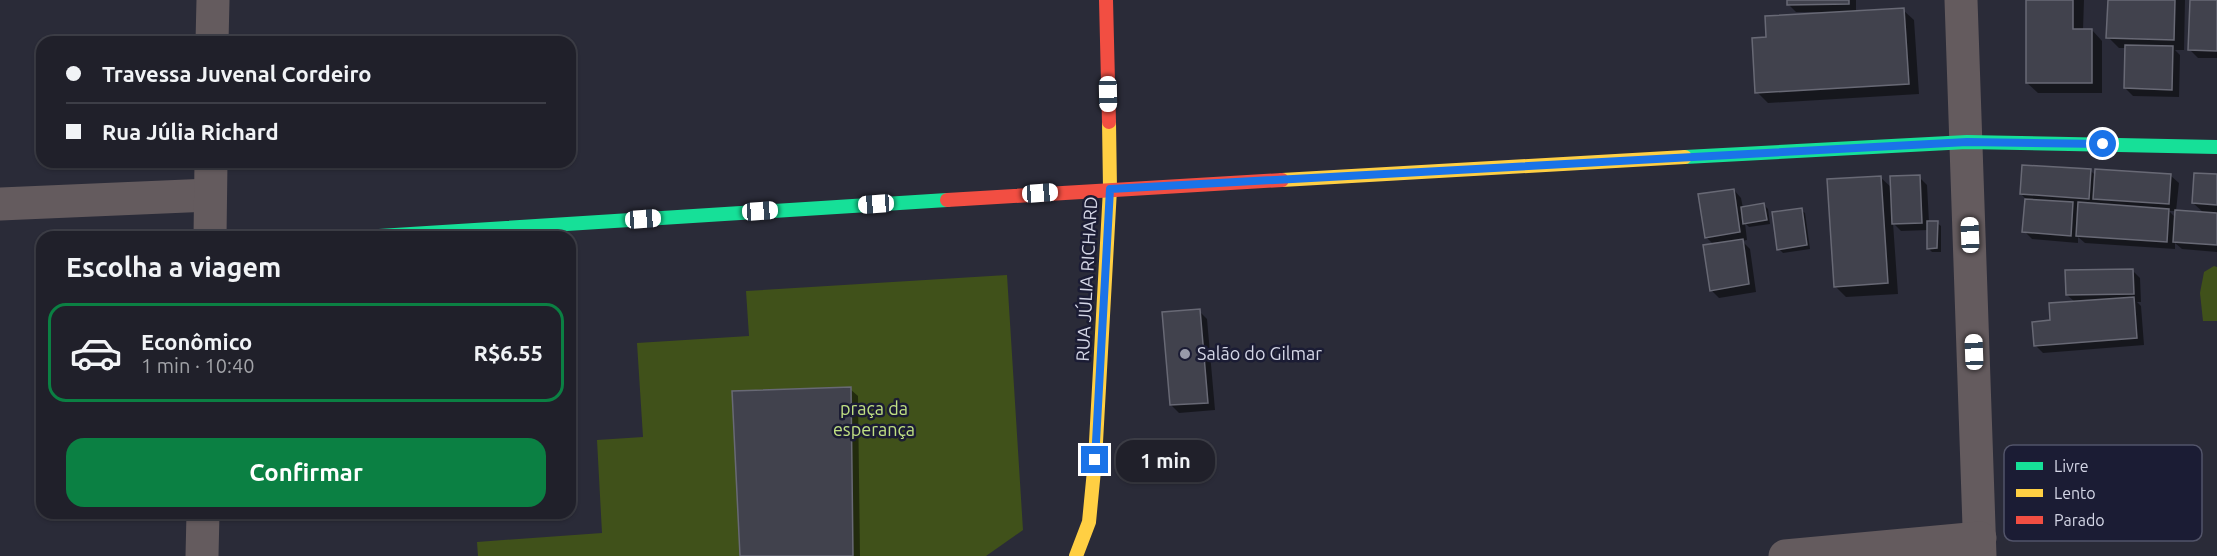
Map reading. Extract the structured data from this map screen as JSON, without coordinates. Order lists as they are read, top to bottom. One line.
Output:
{"streets":{"street":["RUA JÚLIA RICHARD"]},"parks":["praça da esperança"],"places":["Salão do Gilmar"],"legend":["Livre","Lento","Parado"],"page":{"banner":["Travessa Juvenal Cordeiro","Rua Júlia Richard"],"heading":"Escolha a viagem","list":[{"name":"Econômico","note":"1 min · 10:40","value":"R$6.55"}],"buttons":"Confirmar","bubble":"1 min"}}
